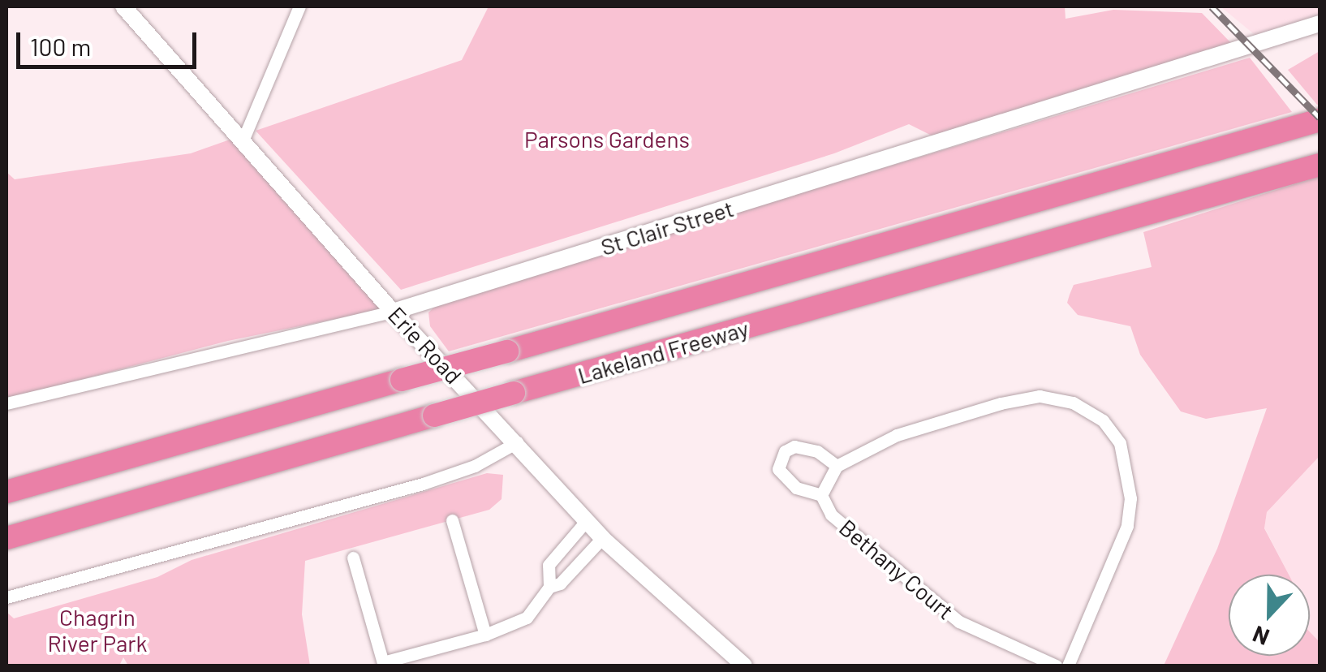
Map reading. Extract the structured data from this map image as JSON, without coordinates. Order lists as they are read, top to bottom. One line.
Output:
{"streets":{"highway":["Lakeland Freeway"],"street":["St Clair Street","Erie Road","Bethany Court"]},"crossings":[["St Clair Street","Erie Road"]],"parks":["Parsons Gardens","Chagrin River Park"],"scale_bar":"100 m","north":"bottom"}
